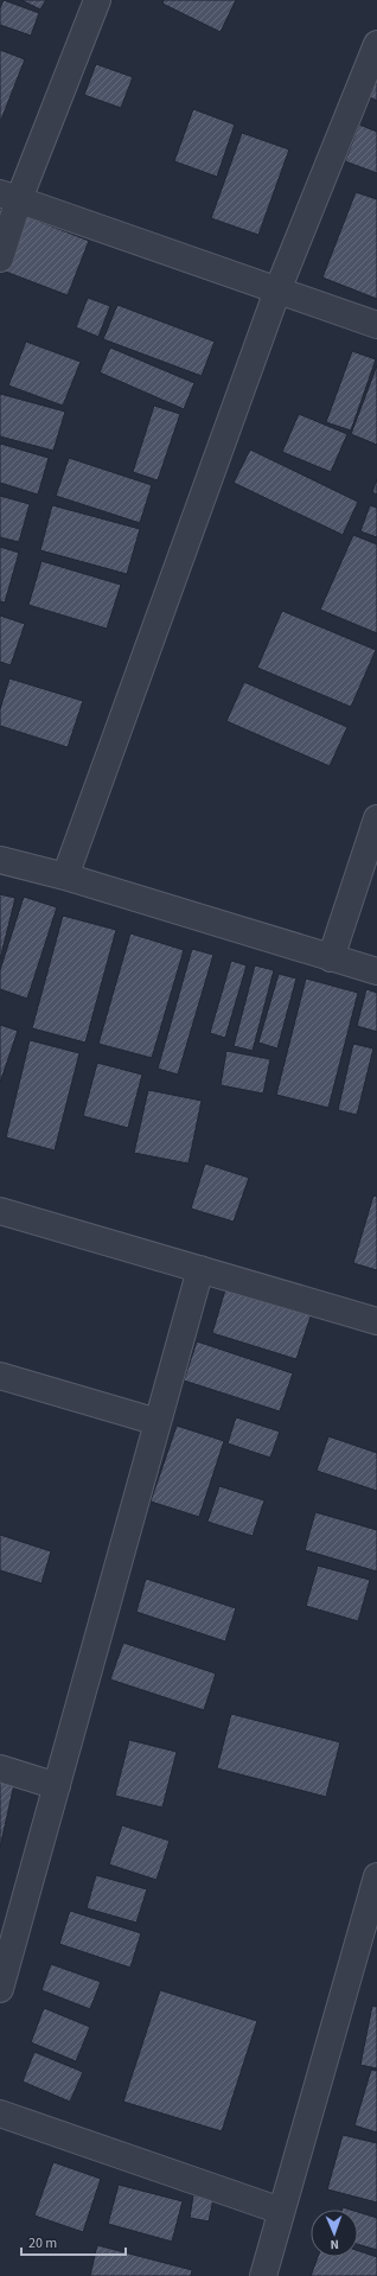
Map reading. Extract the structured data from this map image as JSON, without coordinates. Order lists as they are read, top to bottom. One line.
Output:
{"scale_bar":"20 m","north":"bottom"}
